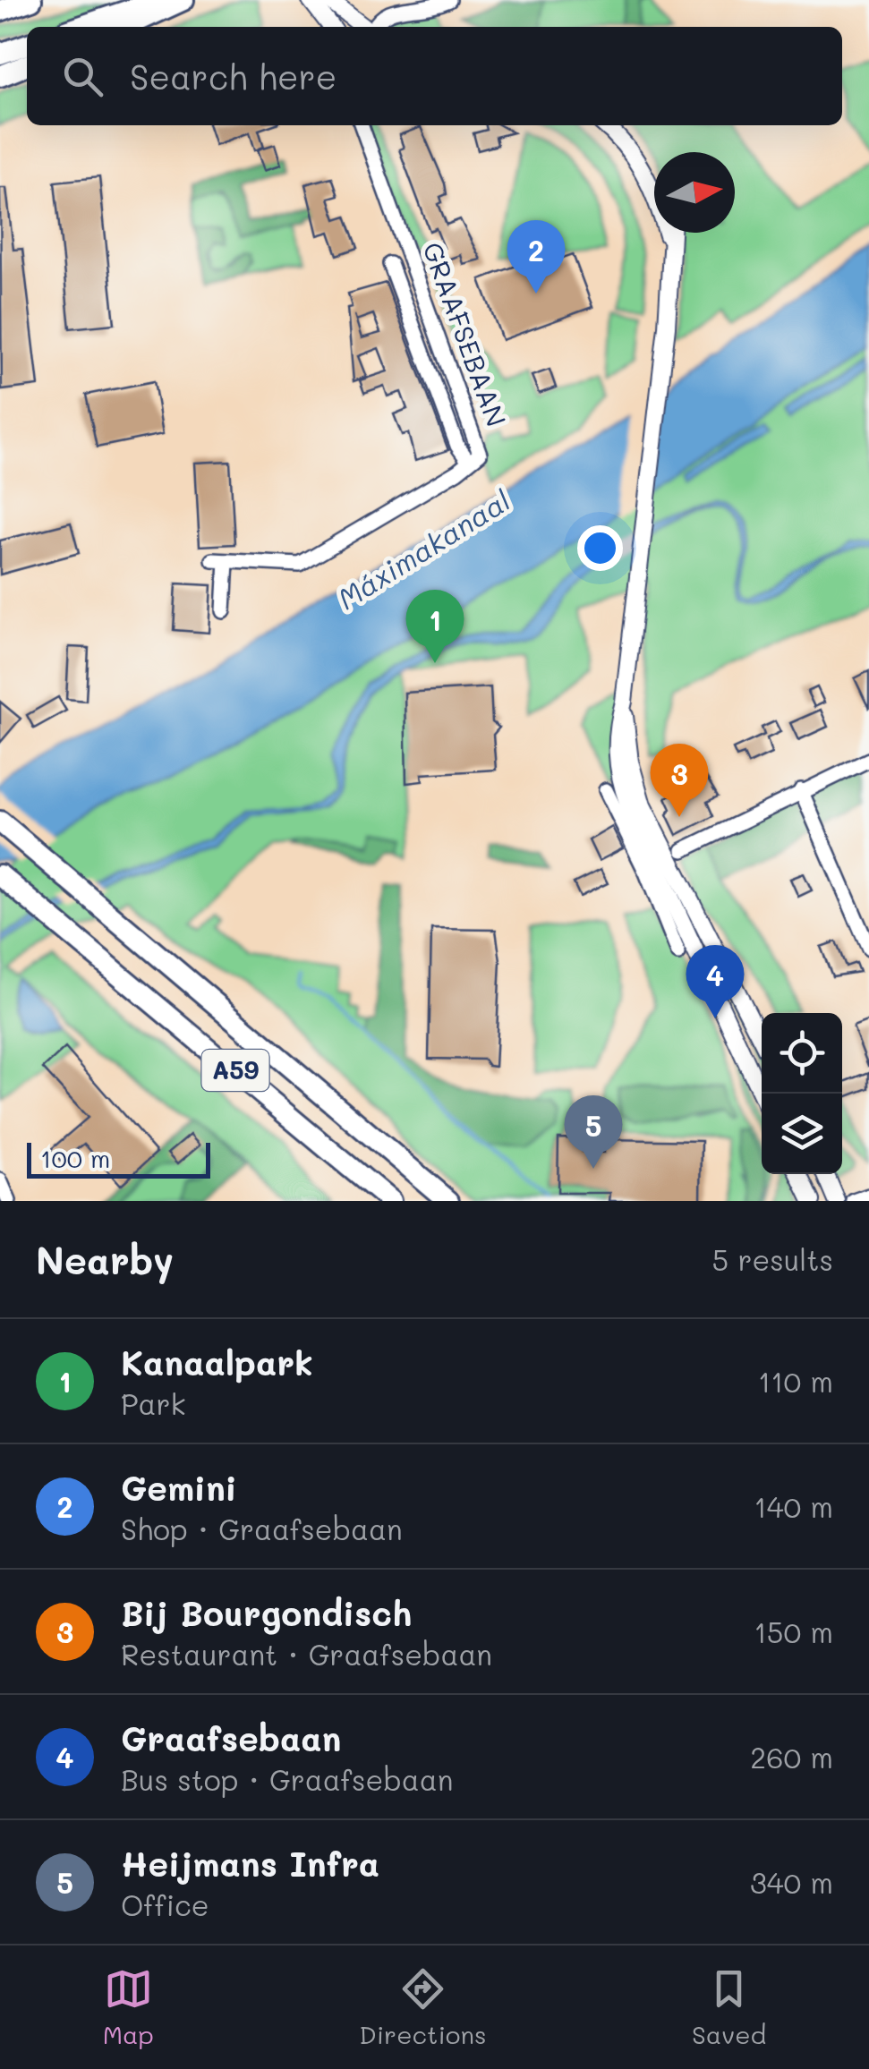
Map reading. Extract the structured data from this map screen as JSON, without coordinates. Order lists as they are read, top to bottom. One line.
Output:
{"streets":{"highway":["A59"],"street":["GRAAFSEBAAN"]},"water":["Máximakanaal"],"scale_bar":"100 m","north":"right","page":{"search":"Search here","pins":["2","1","3","4","5"],"scale":"100 m","heading":["Nearby","5 results"],"list":[{"mark":"1","name":"Kanaalpark","note":"Park","value":"110 m"},{"mark":"2","name":"Gemini","note":"Shop · Graafsebaan","value":"140 m"},{"mark":"3","name":"Bij Bourgondisch","note":"Restaurant · Graafsebaan","value":"150 m"},{"mark":"4","name":"Graafsebaan","note":"Bus stop · Graafsebaan","value":"260 m"},{"mark":"5","name":"Heijmans Infra","note":"Office","value":"340 m"}],"nav":["Map","Directions","Saved"]}}
